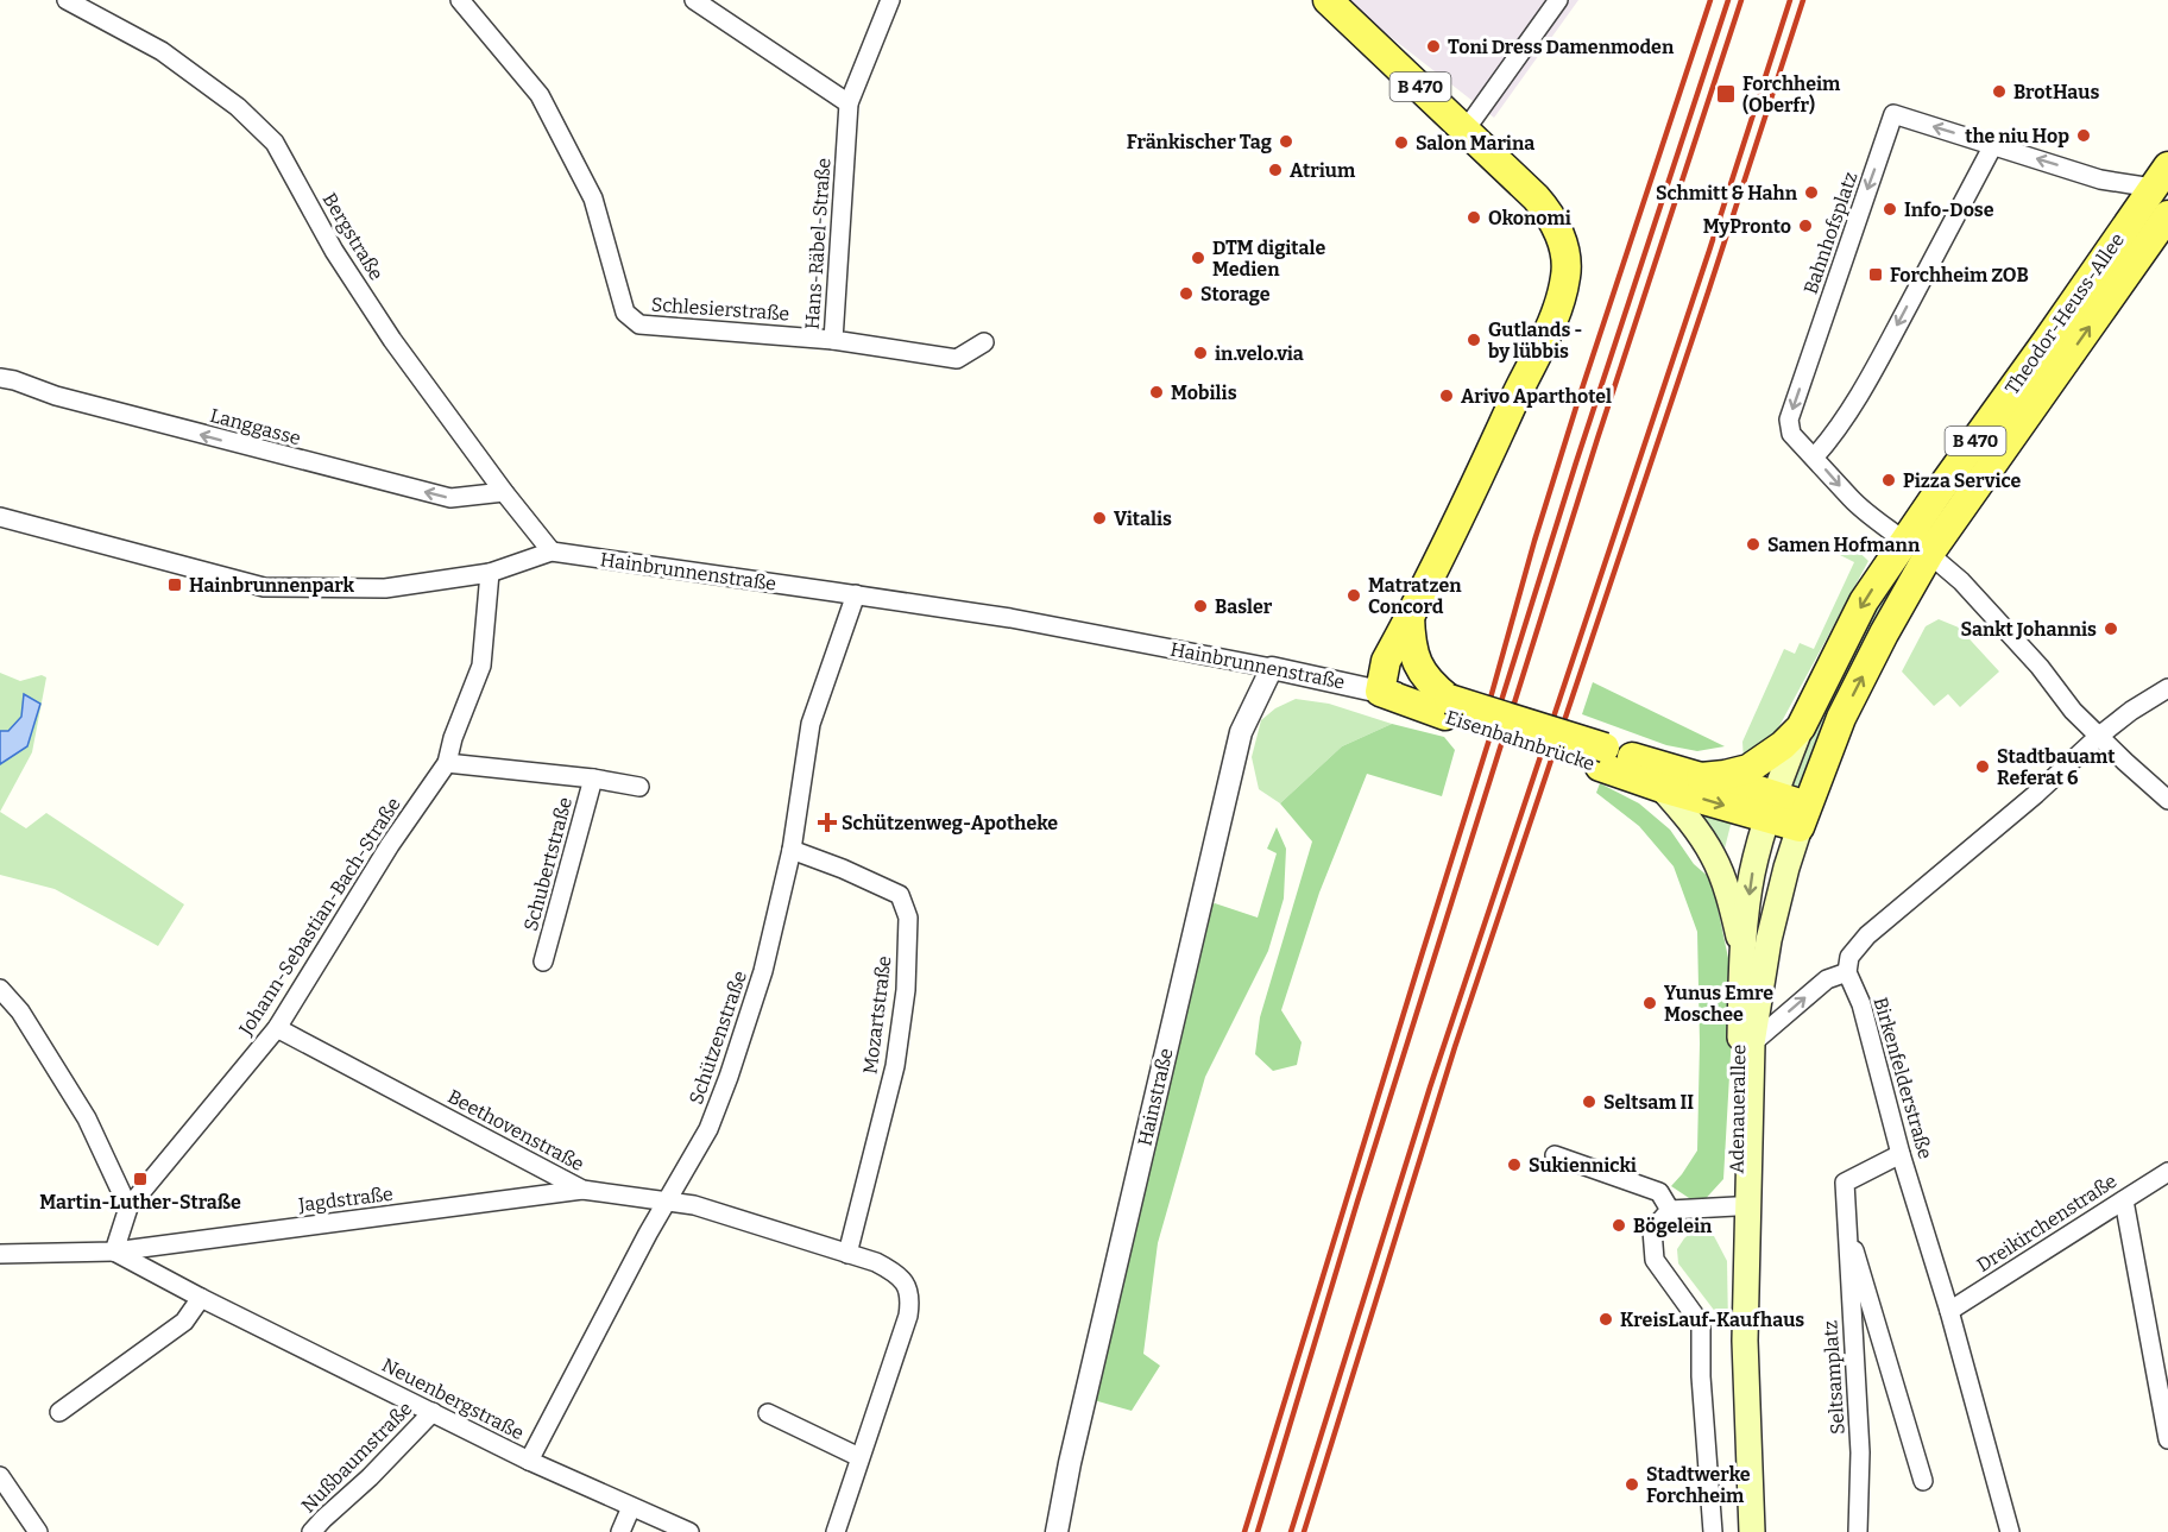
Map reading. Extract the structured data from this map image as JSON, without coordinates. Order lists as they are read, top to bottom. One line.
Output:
{"streets":{"main road":["B 470","Theodor-Heuss-Allee","Eisenbahnbrücke","Adenauerallee"],"street":["Bahnhofsplatz","Bergstraße","Hans-Räbel-Straße","Schlesierstraße","Langgasse","Hainbrunnenstraße","Schubertstraße","Johann-Sebastian-Bach-Straße","Mozartstraße","Schützenstraße","Birkenfelderstraße","Hainstraße","Beethovenstraße","Jagdstraße","Dreikirchenstraße","Seltsamplatz","Neuenbergstraße","Nußbaumstraße"]},"crossings":[["B 470","Theodor-Heuss-Allee"],["B 470","Hainbrunnenstraße"],["B 470","Eisenbahnbrücke"],["B 470","Adenauerallee"],["Bahnhofsplatz","Theodor-Heuss-Allee"],["Bergstraße","Langgasse"],["Bergstraße","Hainbrunnenstraße"],["Hans-Räbel-Straße","Schlesierstraße"],["Theodor-Heuss-Allee","Adenauerallee"],["Hainbrunnenstraße","Eisenbahnbrücke"],["Hainbrunnenstraße","Johann-Sebastian-Bach-Straße"],["Hainbrunnenstraße","Schützenstraße"],["Hainbrunnenstraße","Hainstraße"],["Schubertstraße","Johann-Sebastian-Bach-Straße"],["Johann-Sebastian-Bach-Straße","Beethovenstraße"],["Johann-Sebastian-Bach-Straße","Jagdstraße"],["Johann-Sebastian-Bach-Straße","Neuenbergstraße"],["Mozartstraße","Schützenstraße"],["Mozartstraße","Beethovenstraße"],["Schützenstraße","Beethovenstraße"],["Schützenstraße","Neuenbergstraße"],["Birkenfelderstraße","Dreikirchenstraße"],["Birkenfelderstraße","Seltsamplatz"],["Beethovenstraße","Jagdstraße"],["Jagdstraße","Neuenbergstraße"],["Neuenbergstraße","Nußbaumstraße"]],"one_way":["Langgasse"],"places":{"other":["Toni Dress Damenmoden","BrotHaus","the niu Hop","Fränkischer Tag","Salon Marina","Atrium","Schmitt & Hahn","Info-Dose","Okonomi","MyPronto","DTM digitale Medien","Storage","Gutlands - by lübbis","in.velo.via","Mobilis","Arivo Aparthotel","Pizza Service","Vitalis","Samen Hofmann","Matratzen Concord","Basler","Sankt Johannis","Stadtbauamt Referat 6","Yunus Emre Moschee","Seltsam II","Sukiennicki","Bögelein","KreisLauf-Kaufhaus","Stadtwerke Forchheim"],"transit":["Forchheim (Oberfr)","Forchheim ZOB","Hainbrunnenpark","Martin-Luther-Straße"],"health":["Schützenweg-Apotheke"]}}
